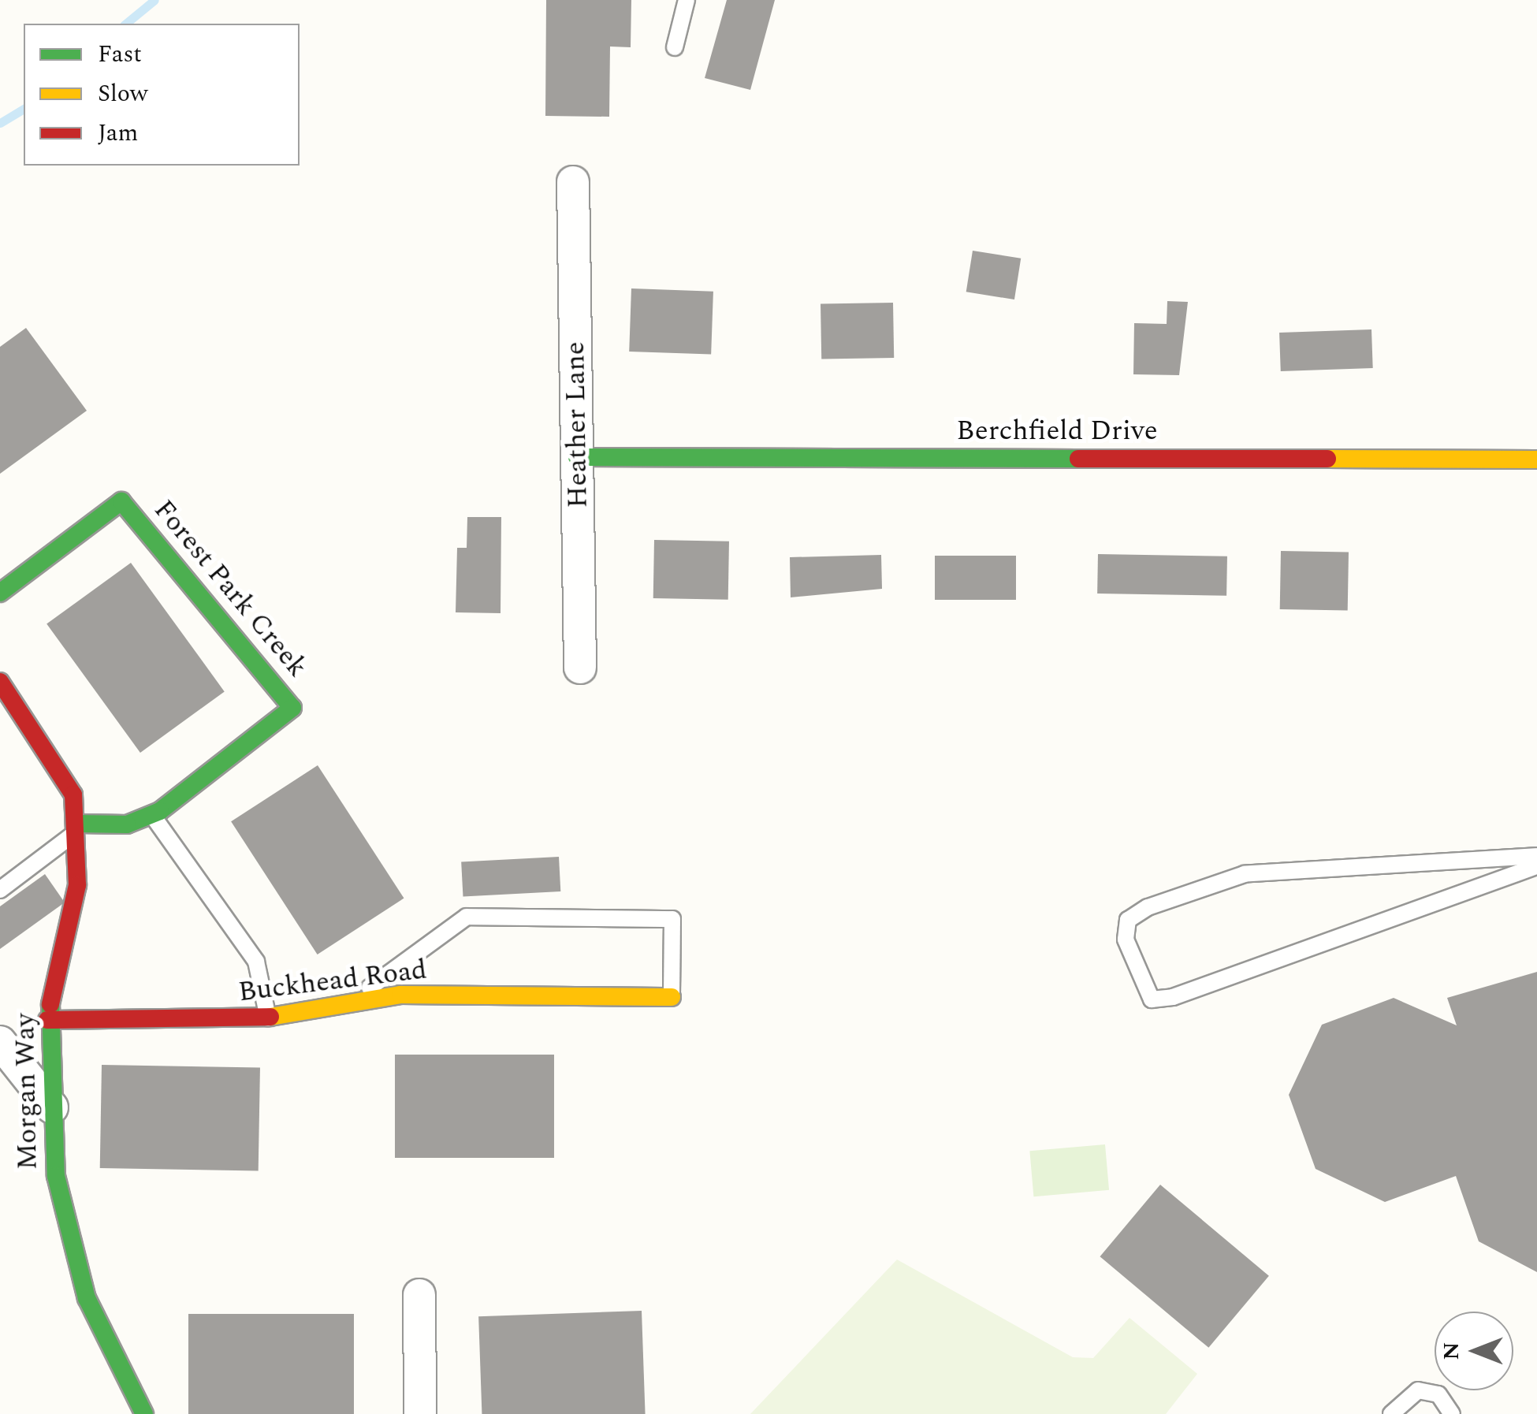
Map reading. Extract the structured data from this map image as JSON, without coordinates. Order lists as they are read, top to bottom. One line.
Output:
{"streets":{"street":["Heather Lane","Berchfield Drive","Forest Park Creek","Buckhead Road","Morgan Way"]},"crossings":[["Heather Lane","Berchfield Drive"],["Forest Park Creek","Morgan Way"],["Buckhead Road","Morgan Way"]],"legend":["Fast","Slow","Jam"],"north":"left"}
